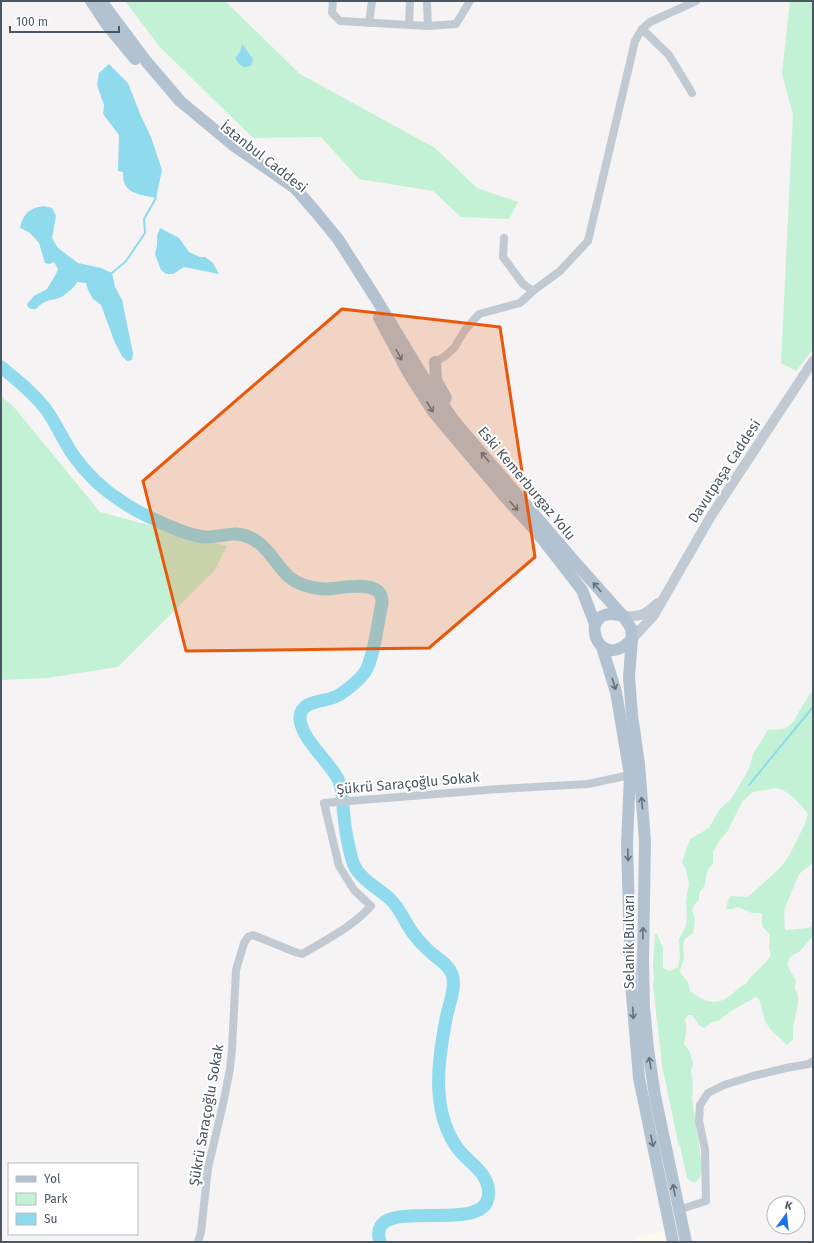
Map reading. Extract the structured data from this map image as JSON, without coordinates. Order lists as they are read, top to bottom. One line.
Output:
{"streets":{"main road":["İstanbul Caddesi","Eski Kemerburgaz Yolu","Selanik Bulvarı"],"street":["Davutpaşa Caddesi","Şükrü Saraçoğlu Sokak"]},"crossings":[["İstanbul Caddesi","Eski Kemerburgaz Yolu"],["Davutpaşa Caddesi","Eski Kemerburgaz Yolu"],["Davutpaşa Caddesi","Selanik Bulvarı"],["Eski Kemerburgaz Yolu","Selanik Bulvarı"],["Şükrü Saraçoğlu Sokak","Selanik Bulvarı"]],"legend":["Yol","Park","Su"],"scale_bar":"100 m","north":"top"}
